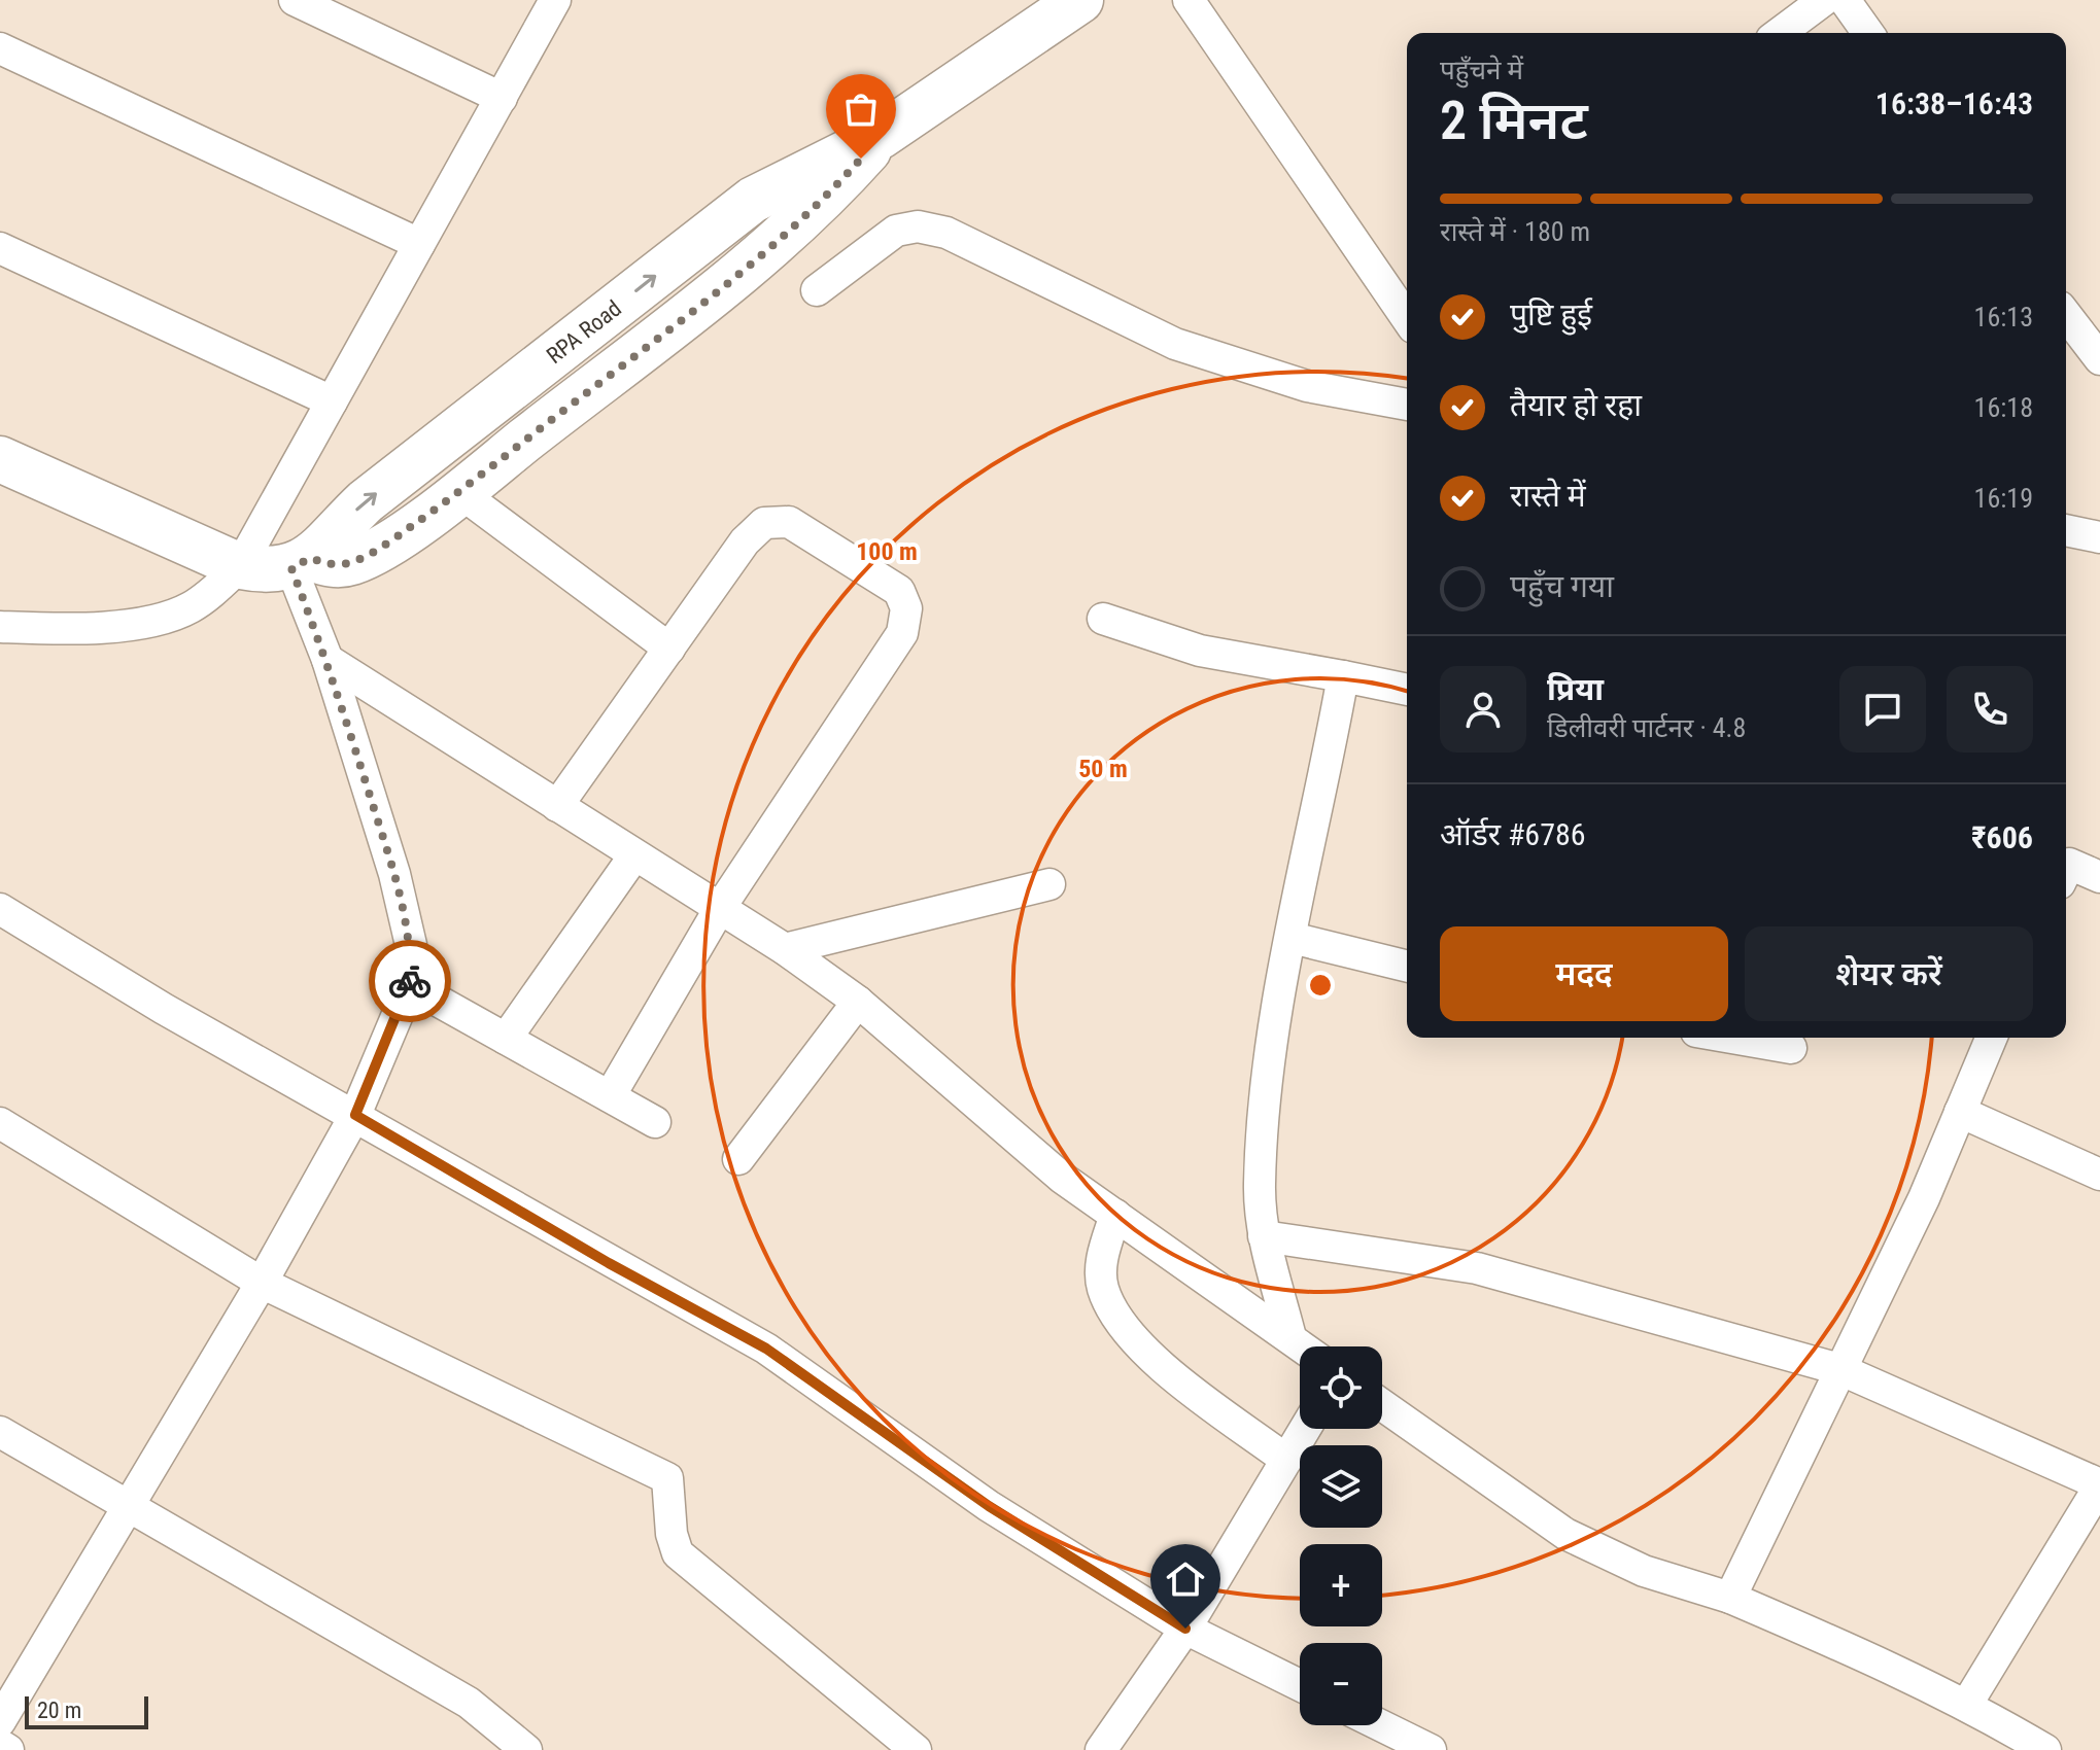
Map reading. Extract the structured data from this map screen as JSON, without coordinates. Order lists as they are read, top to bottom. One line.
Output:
{"streets":{"street":["RPA Road"]},"scale_bar":"20 m","page":{"heading":["2 मिनट","पहुँचने में","16:38–16:43"],"panel":["प्रिया","डिलीवरी पार्टनर · 4.8","ऑर्डर #6786","₹606"],"bar":"रास्ते में · 180 m","list":[["पुष्टि हुई","16:13"],["तैयार हो रहा","16:18"],["रास्ते में","16:19"],"पहुँच गया"],"buttons":["मदद","शेयर करें"],"map_buttons":["+","−"],"scale":"20 m"},"rings":["100 m","50 m"]}
